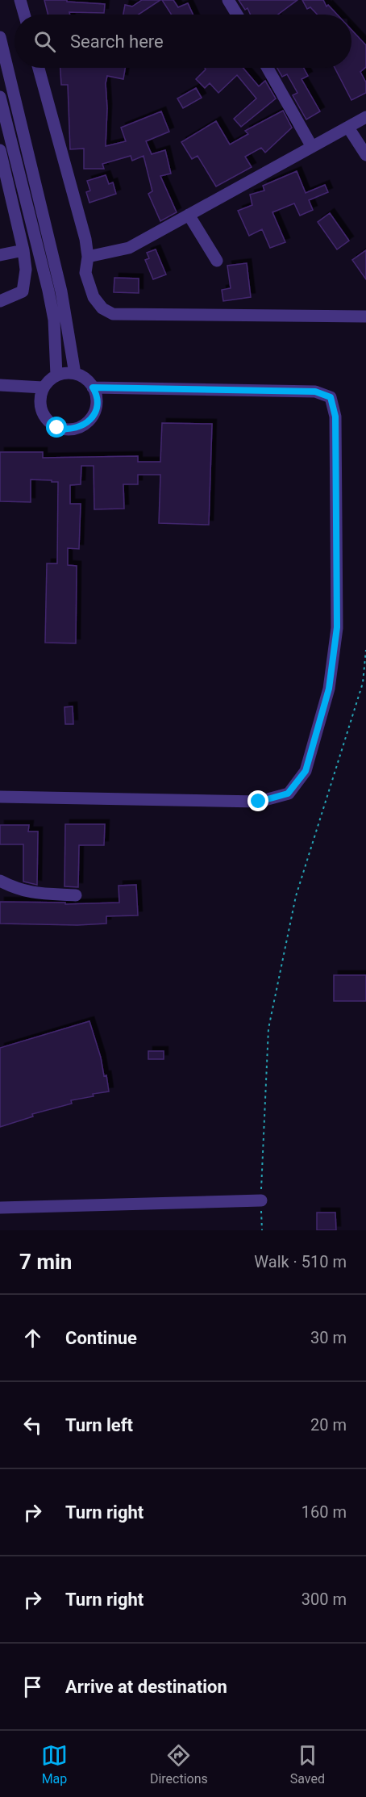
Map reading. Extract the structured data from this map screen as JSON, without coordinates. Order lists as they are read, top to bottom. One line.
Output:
{"page":{"search":"Search here","heading":["7 min","Walk · 510 m"],"list":[["Continue","30 m"],["Turn left","20 m"],["Turn right","160 m"],["Turn right","300 m"],"Arrive at destination"],"nav":["Map","Directions","Saved"]}}
